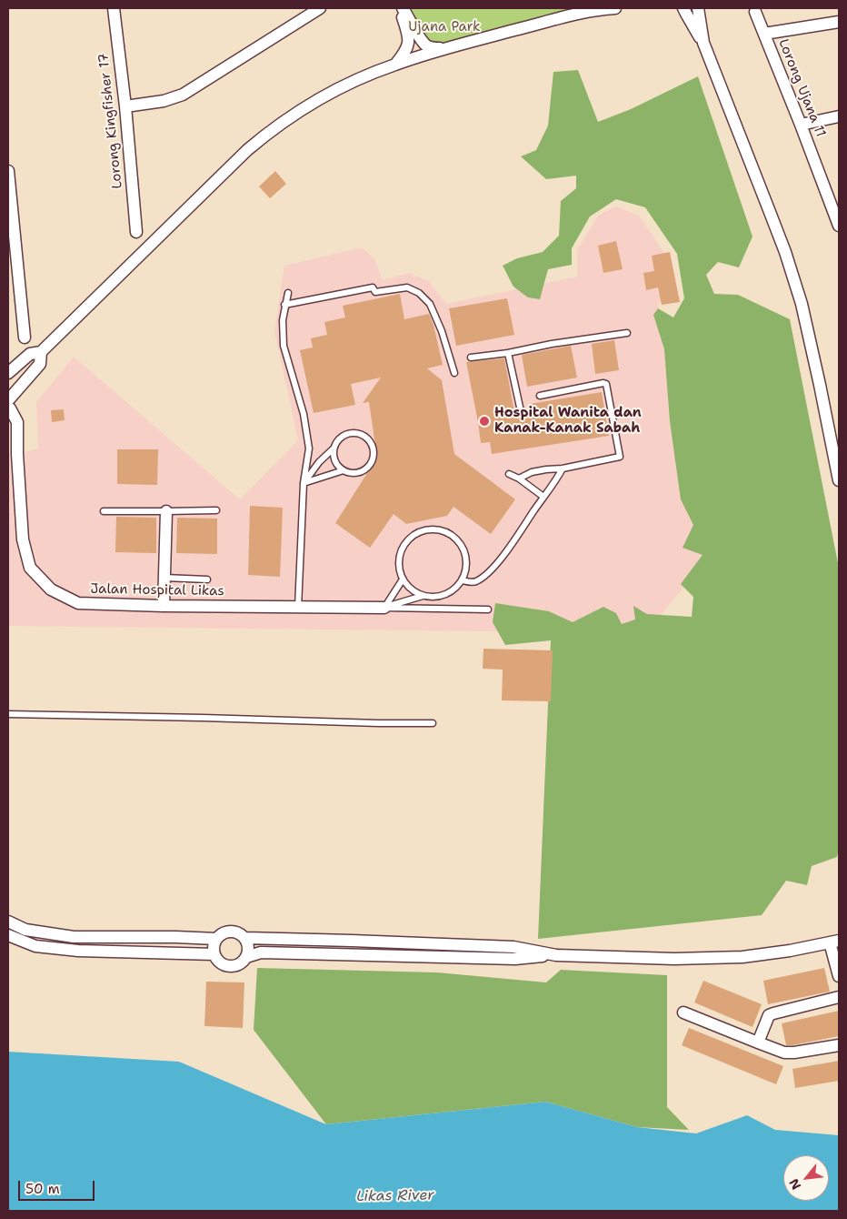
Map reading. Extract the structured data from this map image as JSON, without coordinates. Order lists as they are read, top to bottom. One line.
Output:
{"streets":{"street":["Lorong Ujana 11","Lorong Kingfisher 17","Jalan Hospital Likas"]},"water":["Likas River"],"parks":["Ujana Park"],"places":["Hospital Wanita dan Kanak-Kanak Sabah"],"scale_bar":"50 m","north":"bottom left"}
